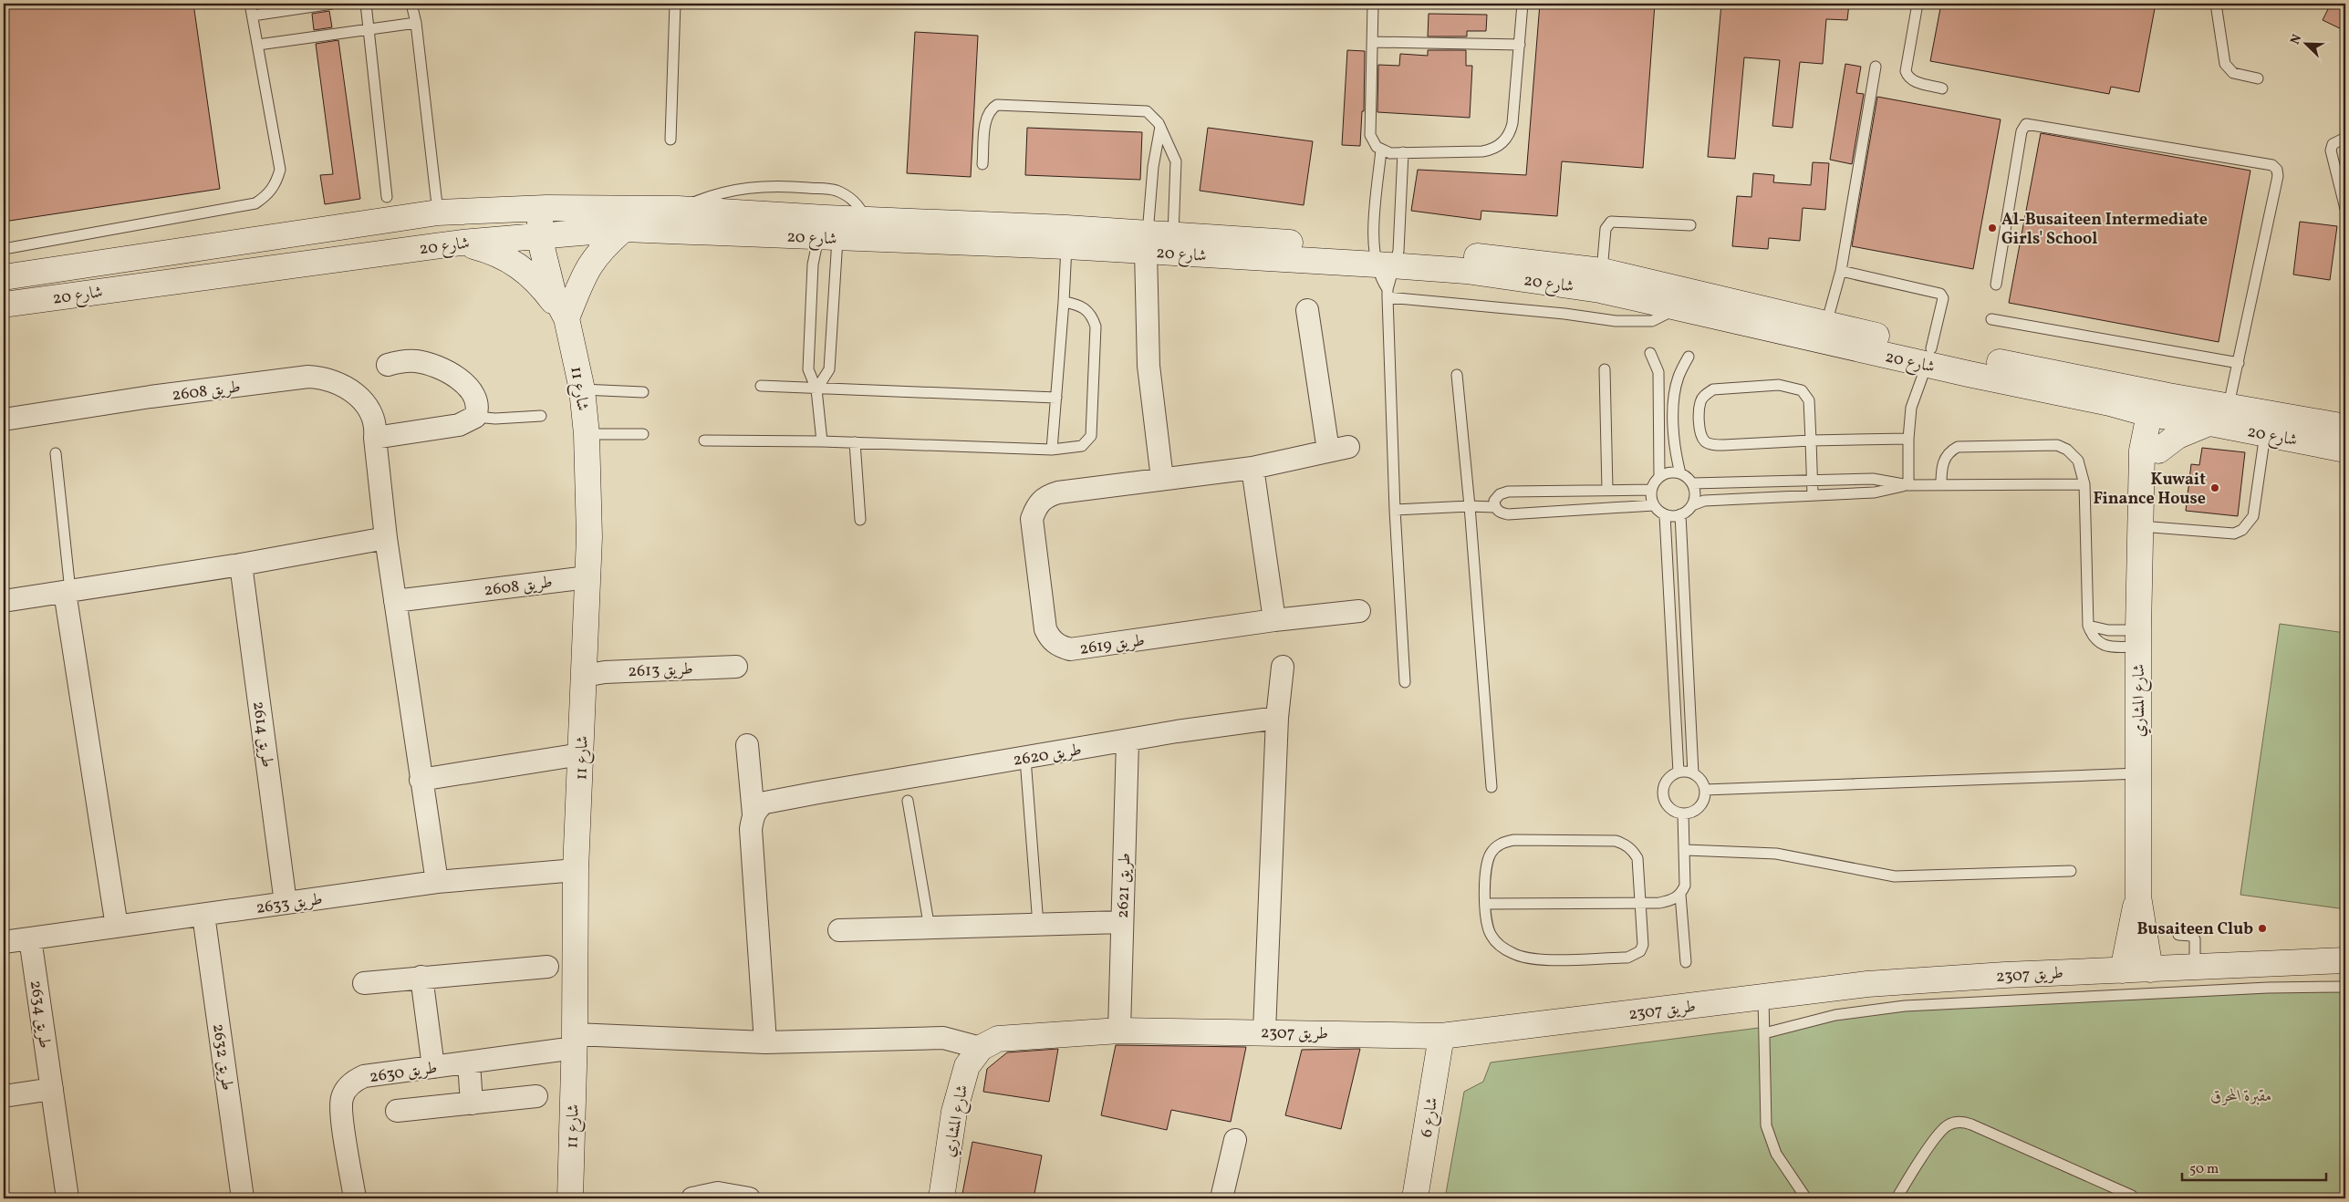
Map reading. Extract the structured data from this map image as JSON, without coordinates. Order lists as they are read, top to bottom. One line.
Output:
{"streets":{"main road":["شارع 20","شارع 11","شارع المشاري","طريق 2307","شارع 6"],"street":["طريق 2608","طريق 2619","طريق 2613","طريق 2614","طريق 2620","طريق 2621","طريق 2633","طريق 2634","طريق 2632","طريق 2630"]},"crossings":[["شارع 20","شارع 11"],["شارع 20","شارع المشاري"],["شارع 11","طريق 2608"],["شارع 11","طريق 2613"],["شارع 11","طريق 2633"],["شارع 11","طريق 2630"],["طريق 2608","طريق 2633"],["شارع المشاري","طريق 2307"],["شارع المشاري","طريق 2630"],["طريق 2614","طريق 2633"],["طريق 2620","طريق 2621"],["طريق 2621","طريق 2307"],["طريق 2633","طريق 2634"],["طريق 2633","طريق 2632"],["طريق 2307","طريق 2630"],["طريق 2307","شارع 6"]],"parks":["مقبرة المحرق"],"places":["Al-Busaiteen Intermediate Girls' School","Kuwait Finance House","Busaiteen Club"],"scale_bar":"50 m","north":"top left"}
